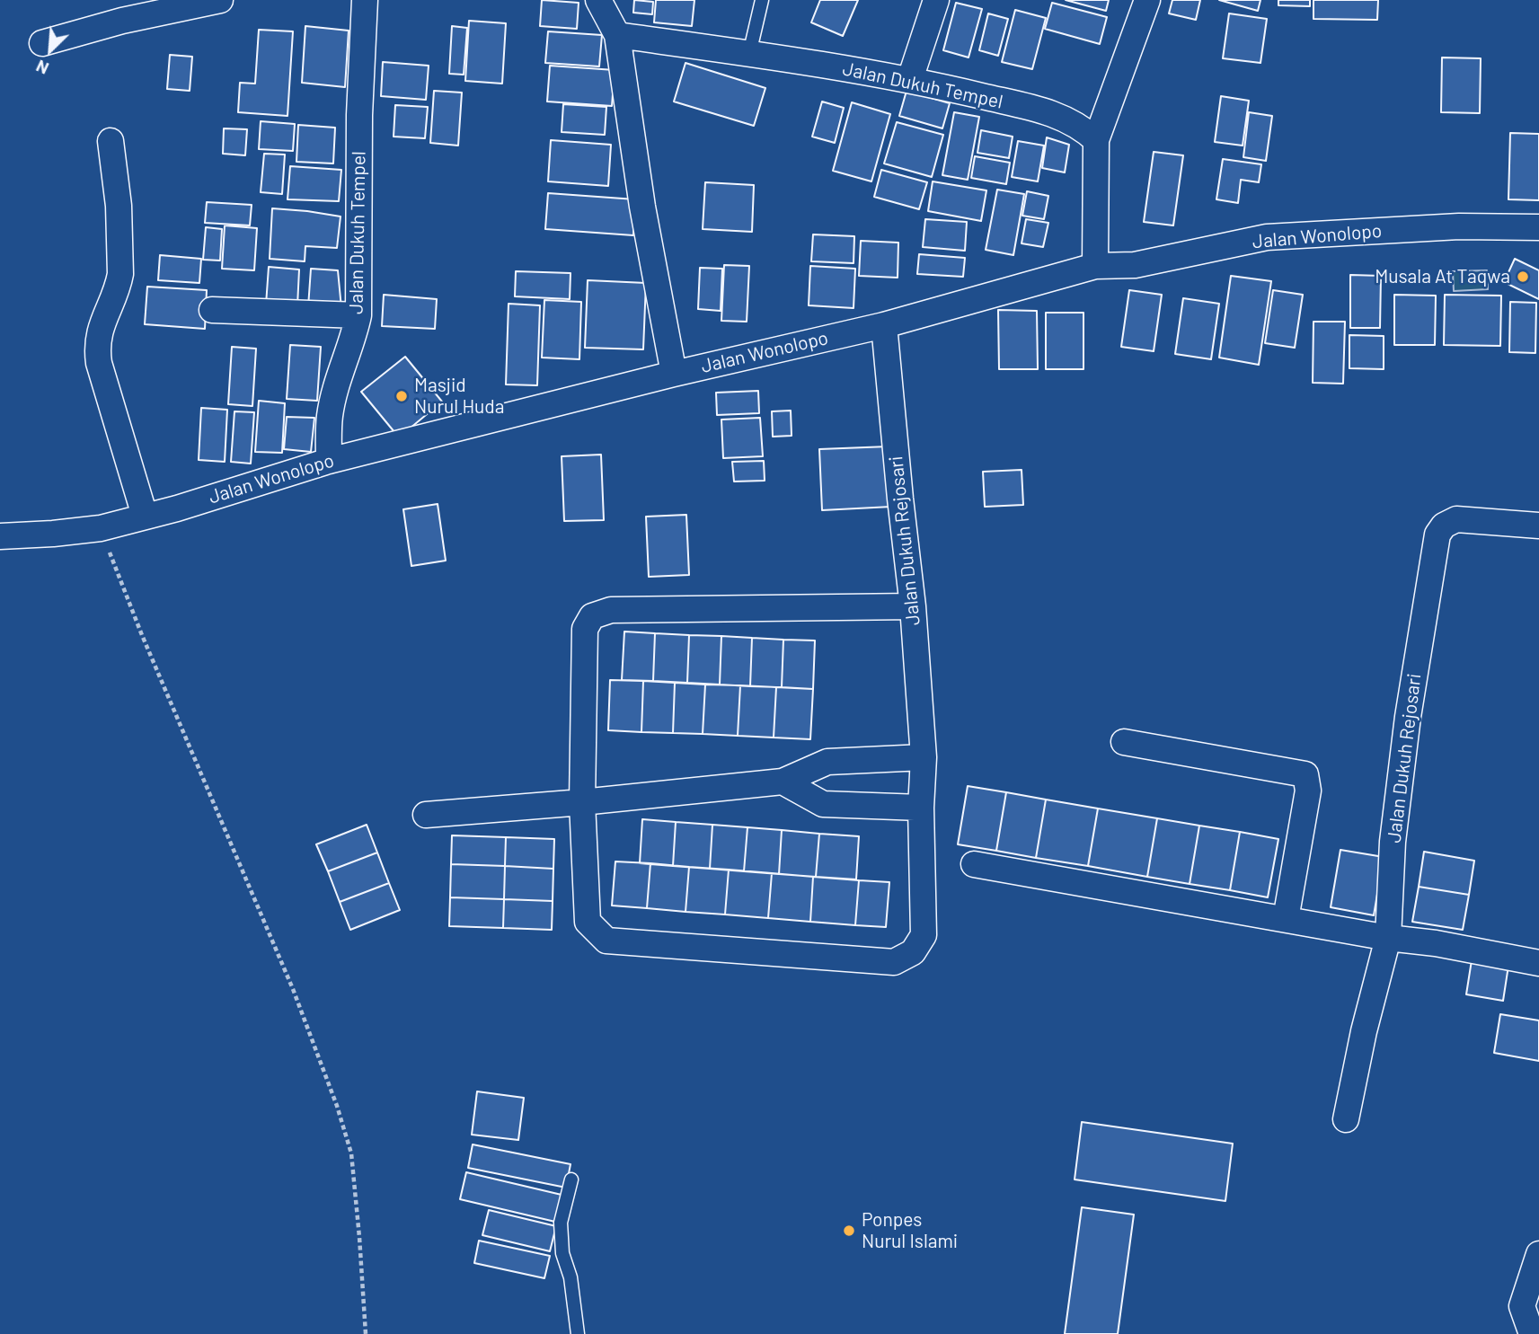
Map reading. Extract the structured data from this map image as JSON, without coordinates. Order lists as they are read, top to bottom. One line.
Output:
{"streets":{"street":["Jalan Dukuh Tempel","Jalan Wonolopo","Jalan Dukuh Rejosari"]},"crossings":[["Jalan Dukuh Tempel","Jalan Wonolopo"],["Jalan Wonolopo","Jalan Dukuh Rejosari"]],"places":["Musala At Taqwa","Masjid Nurul Huda","Ponpes Nurul Islami"],"north":"bottom left"}
